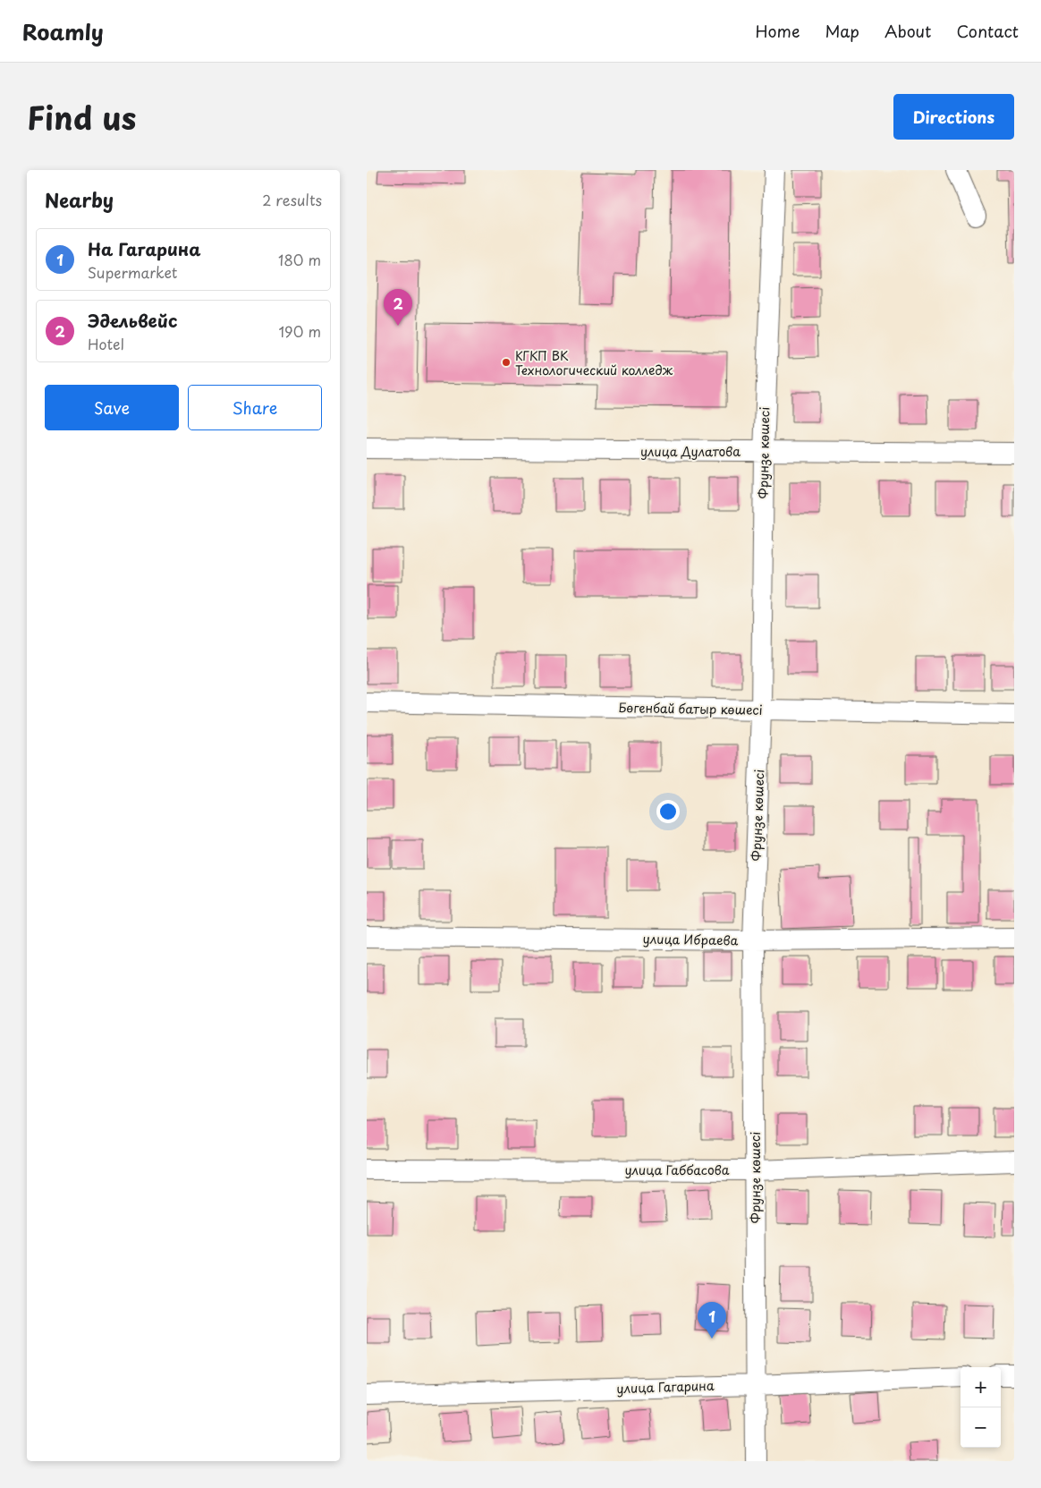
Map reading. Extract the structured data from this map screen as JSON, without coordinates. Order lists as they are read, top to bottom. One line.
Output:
{"streets":{"street":["улица Дулатова","Фрунзе көшесі","Бөгенбай батыр көшесі","улица Ибраева","улица Габбасова","улица Гагарина"]},"crossings":[["улица Дулатова","Фрунзе көшесі"],["Фрунзе көшесі","Бөгенбай батыр көшесі"],["Фрунзе көшесі","улица Ибраева"],["Фрунзе көшесі","улица Габбасова"],["Фрунзе көшесі","улица Гагарина"]],"places":["КГКП ВК Технологический колледж"],"page":{"header":"Roamly","nav":["Home","Map","About","Contact"],"title":"Find us","buttons":["Directions",["Save","Share"]],"heading":["Nearby","2 results"],"list":[{"mark":"1","name":"На Гагарина","note":"Supermarket","value":"180 m"},{"mark":"2","name":"Эдельвейс","note":"Hotel","value":"190 m"}],"pins":["2","1"],"map_buttons":["+","−"]}}
